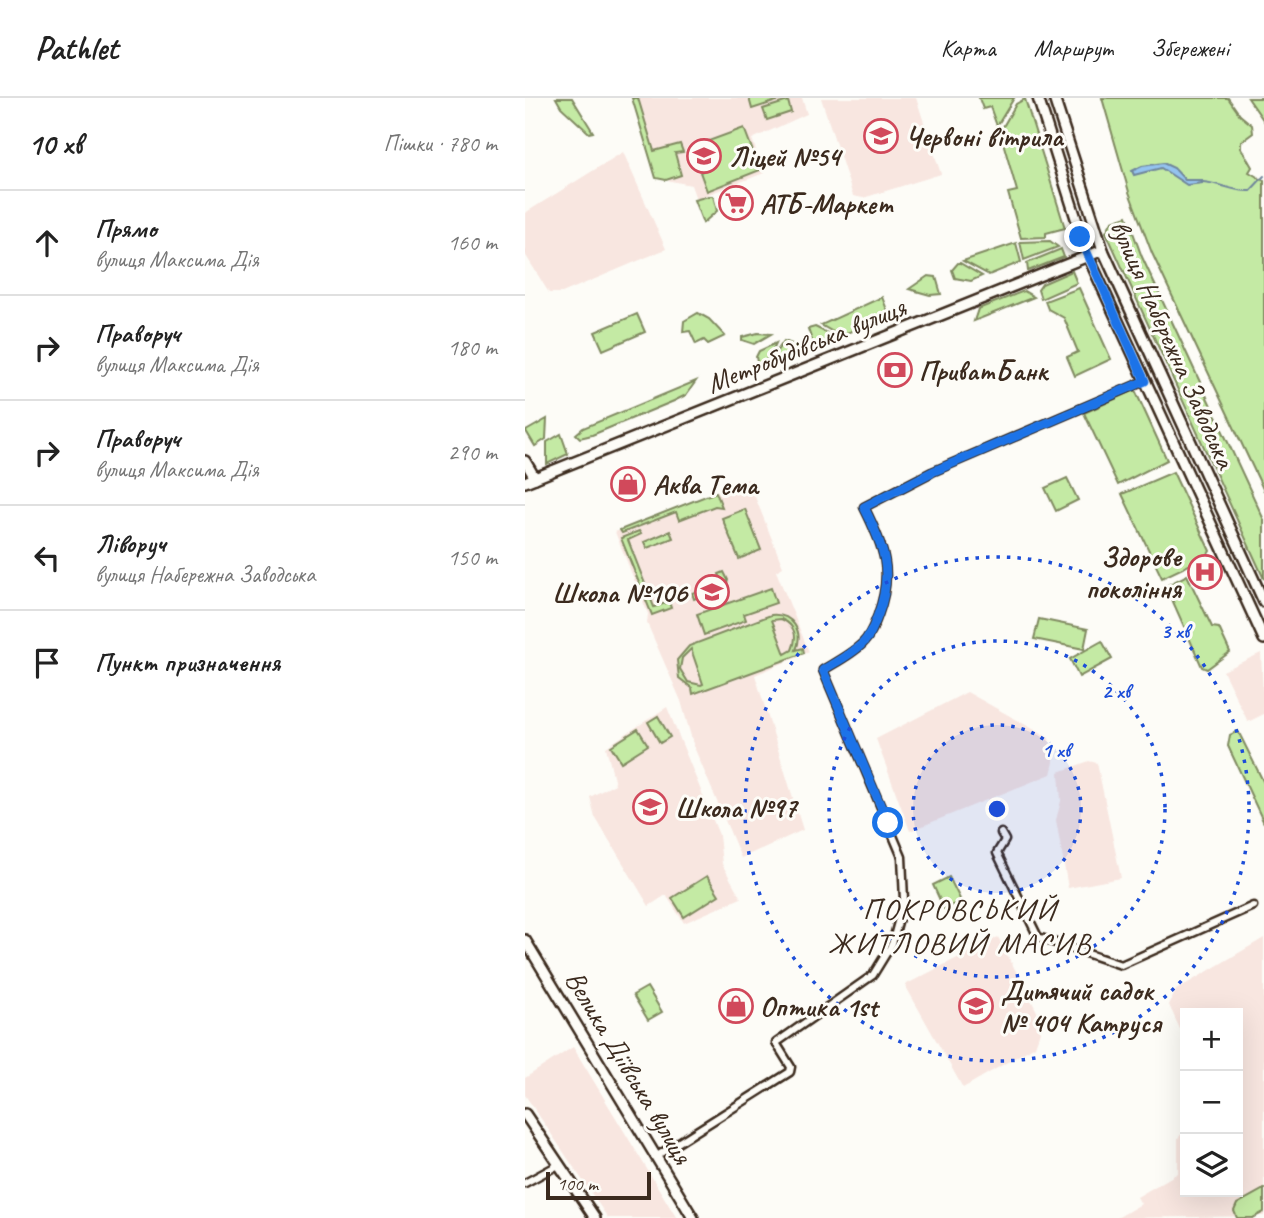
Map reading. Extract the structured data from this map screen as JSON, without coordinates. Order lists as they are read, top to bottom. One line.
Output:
{"streets":{"main road":["вулиця Набережна Заводська","Метробудівська вулиця","Велика Діївська вулиця"]},"crossings":[["вулиця Набережна Заводська","Метробудівська вулиця"]],"districts":["ПОКРОВСЬКИЙ ЖИТЛОВИЙ МАСИВ"],"places":{"school or university":["Червоні вітрила","Ліцей №54","Школа №106","Школа №97","Дитячий садок № 404 Катруся"],"supermarket":["АТБ-Маркет"],"bank":["ПриватБанк"],"shop":["Аква Тема","Оптика 1st"],"hospital":["Здорове покоління"]},"scale_bar":"100 m","page":{"header":"Pathlet","nav":["Карта","Маршрут","Збережені"],"heading":["10 хв","Пішки · 780 m"],"list":[["Прямо","вулиця Максима Дія","160 m"],["Праворуч","вулиця Максима Дія","180 m"],["Праворуч","вулиця Максима Дія","290 m"],["Ліворуч","вулиця Набережна Заводська","150 m"],"Пункт призначення"],"map_buttons":["+","−"],"scale":"100 m"},"rings":["3 хв","2 хв","1 хв"]}
